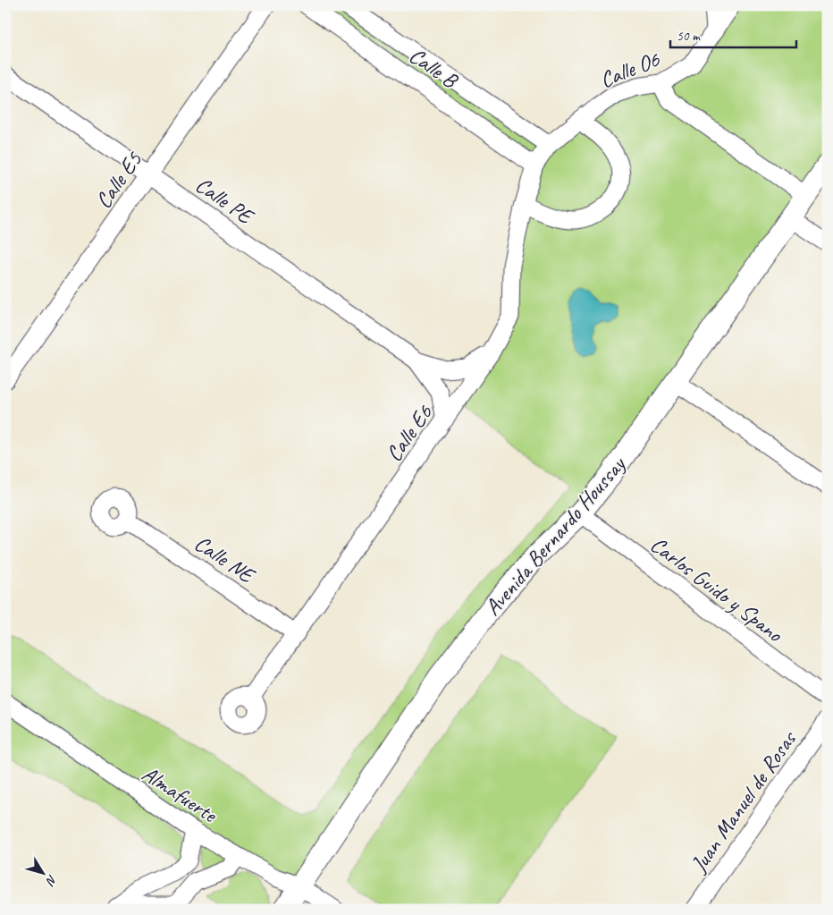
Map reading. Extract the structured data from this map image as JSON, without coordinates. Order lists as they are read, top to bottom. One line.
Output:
{"streets":{"main road":["Avenida Bernardo Houssay"],"street":["Calle B","Calle O6","Calle E5","Calle PE","Calle E6","Calle NE","Carlos Guido y Spano","Almafuerte","Juan Manuel de Rosas"]},"crossings":[["Calle B","Calle O6"],["Calle B","Calle E6"],["Calle O6","Calle E6"],["Calle E5","Calle PE"],["Calle PE","Calle E6"],["Calle E6","Calle NE"],["Avenida Bernardo Houssay","Carlos Guido y Spano"],["Avenida Bernardo Houssay","Almafuerte"]],"scale_bar":"50 m","north":"bottom right"}
